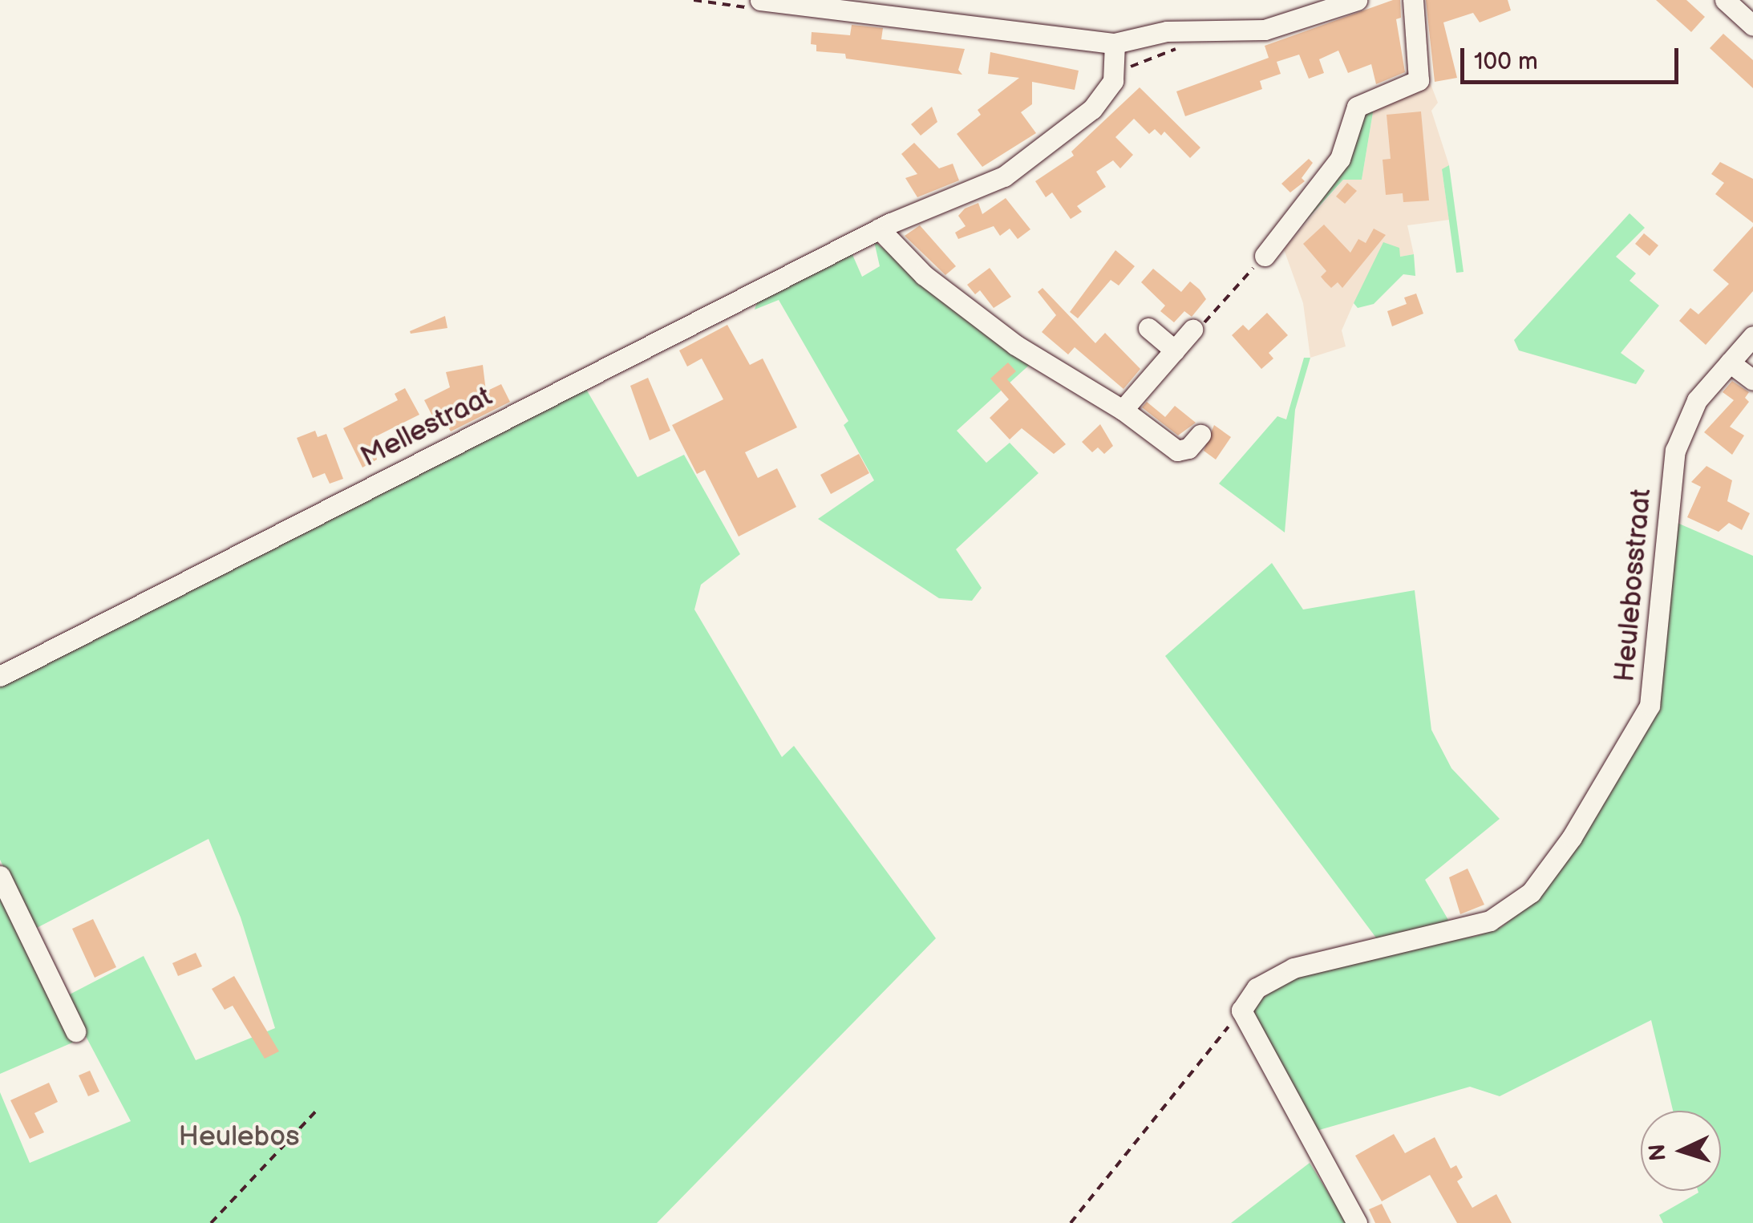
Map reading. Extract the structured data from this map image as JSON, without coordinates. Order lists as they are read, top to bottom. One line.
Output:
{"streets":{"street":["Mellestraat","Heulebosstraat"]},"parks":["Heulebos"],"scale_bar":"100 m","north":"left"}
